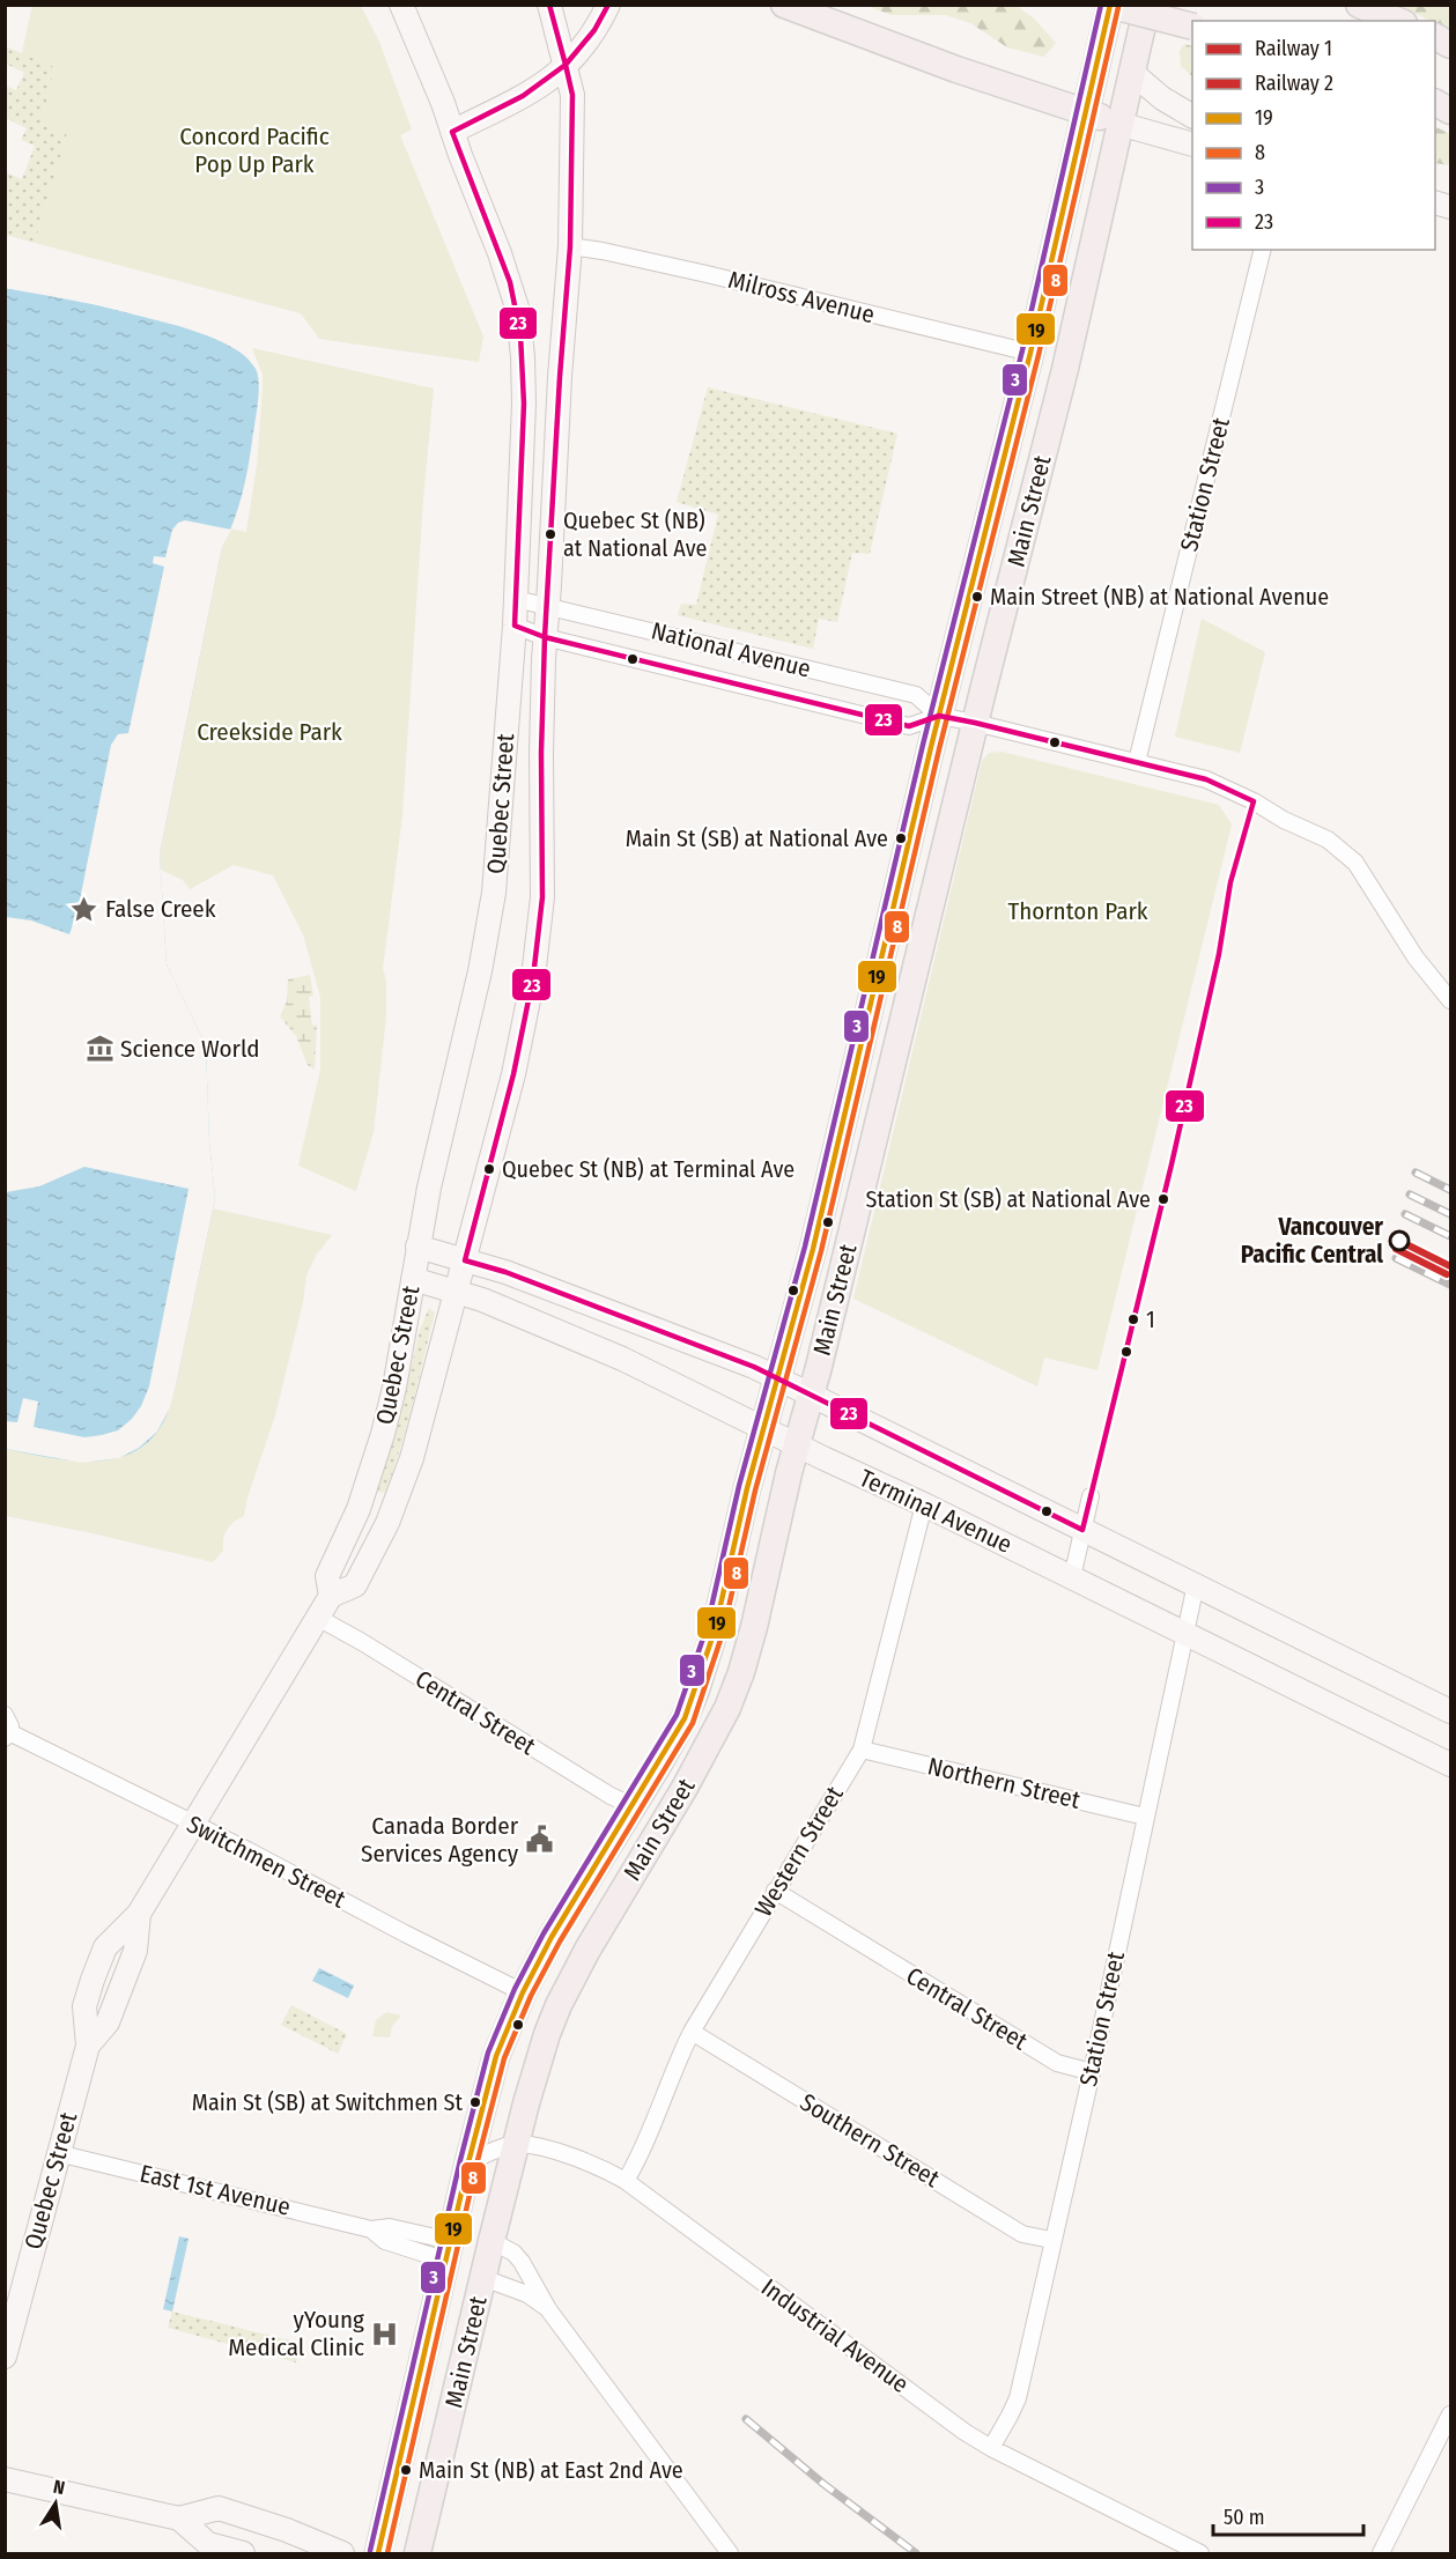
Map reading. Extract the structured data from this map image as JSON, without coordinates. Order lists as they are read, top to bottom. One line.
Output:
{"streets":{"main road":["Main Street","Quebec Street","Terminal Avenue"],"street":["Milross Avenue","Station Street","National Avenue","Central Street","Northern Street","Western Street","Switchmen Street","Southern Street","East 1st Avenue","Industrial Avenue"]},"crossings":[["Milross Avenue","Main Street"],["Milross Avenue","Quebec Street"],["Station Street","National Avenue"],["Station Street","Terminal Avenue"],["Station Street","Central Street"],["Station Street","Northern Street"],["Station Street","Southern Street"],["Station Street","Industrial Avenue"],["Main Street","National Avenue"],["Main Street","Terminal Avenue"],["Main Street","Central Street"],["Main Street","Switchmen Street"],["Main Street","East 1st Avenue"],["Main Street","Industrial Avenue"],["National Avenue","Quebec Street"],["Quebec Street","Terminal Avenue"],["Quebec Street","Central Street"],["Quebec Street","Switchmen Street"],["Quebec Street","East 1st Avenue"],["Terminal Avenue","Western Street"],["Central Street","Western Street"],["Northern Street","Western Street"],["Western Street","Southern Street"],["Western Street","Industrial Avenue"]],"parks":["Concord Pacific Pop Up Park","Creekside Park","Thornton Park"],"places":{"other":["Quebec St (NB) at National Ave","Main Street (NB) at National Avenue","Main St (SB) at National Ave","Quebec St (NB) at Terminal Ave","Station St (SB) at National Ave","Vancouver Pacific Central","1","Main St (SB) at Switchmen St","Main St (NB) at East 2nd Ave"],"place":["False Creek"],"museum":["Science World"],"public building":["Canada Border Services Agency"],"hospital":["yYoung Medical Clinic"]},"lines":["transit line 19","transit line 3","transit line 23","transit line 8","rail line 1","rail line 2"],"legend":["Railway 1","Railway 2","19","8","3","23"],"scale_bar":"50 m","north":"top"}
